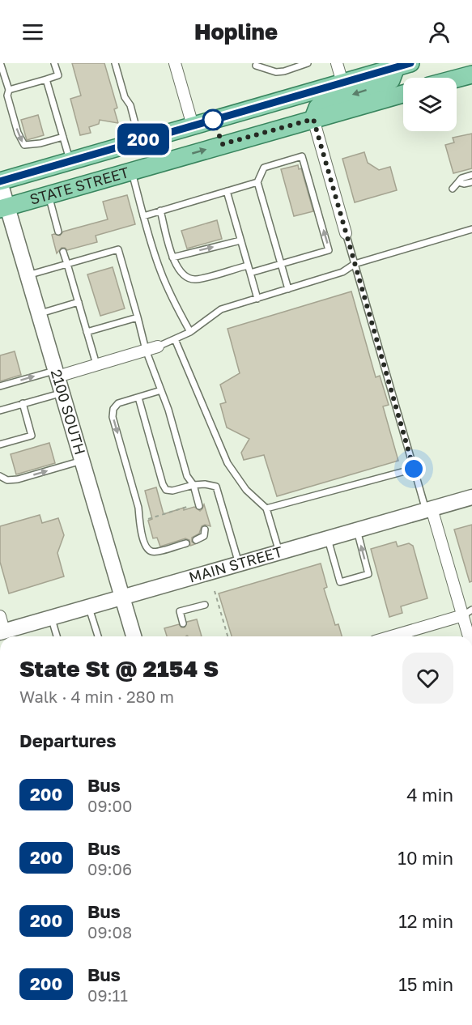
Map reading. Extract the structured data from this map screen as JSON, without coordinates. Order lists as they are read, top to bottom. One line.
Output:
{"streets":{"main road":["STATE STREET"],"street":["2100 SOUTH","MAIN STREET"]},"crossings":[["STATE STREET","2100 SOUTH"],["2100 SOUTH","MAIN STREET"]],"lines":["bus line 200"],"page":{"header":"Hopline","on_map":"200","heading":[["State St @ 2154 S","Walk · 4 min · 280 m"],"Departures"],"list":[{"mark":"200","name":"Bus","note":"09:00","value":"4 min"},{"mark":"200","name":"Bus","note":"09:06","value":"10 min"},{"mark":"200","name":"Bus","note":"09:08","value":"12 min"},{"mark":"200","name":"Bus","note":"09:11","value":"15 min"}]}}
